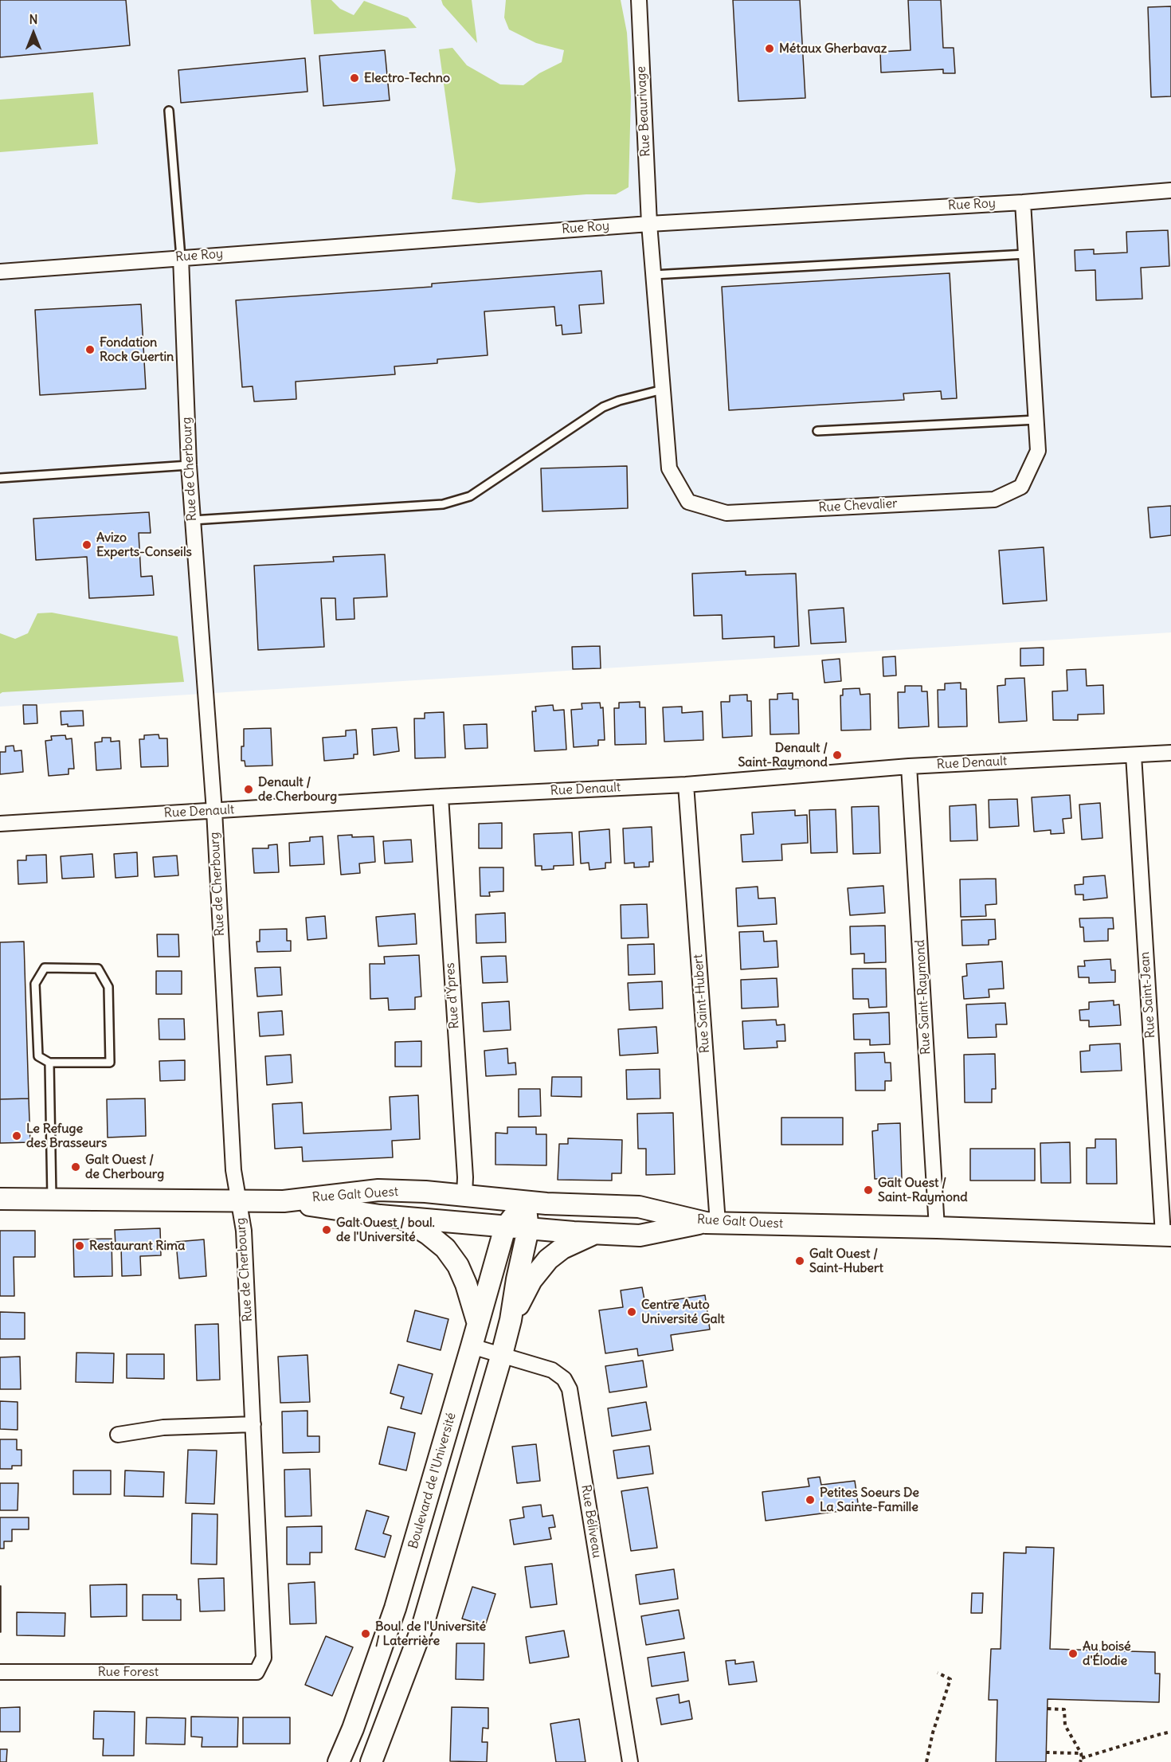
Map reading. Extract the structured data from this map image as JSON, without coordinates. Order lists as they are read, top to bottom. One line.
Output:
{"streets":{"main road":["Rue Galt Ouest","Boulevard de l'Université"],"street":["Rue Beaurivage","Rue Roy","Rue de Cherbourg","Rue Chevalier","Rue Denault","Rue Saint-Jean","Rue d'Ypres","Rue Saint-Raymond","Rue Saint-Hubert","Rue Béliveau","Rue Forest"]},"crossings":[["Rue Beaurivage","Rue Roy"],["Rue Beaurivage","Rue Chevalier"],["Rue Roy","Rue de Cherbourg"],["Rue Roy","Rue Chevalier"],["Rue de Cherbourg","Rue Denault"],["Rue de Cherbourg","Rue Galt Ouest"],["Rue de Cherbourg","Rue Forest"],["Rue Denault","Rue Saint-Jean"],["Rue Denault","Rue d'Ypres"],["Rue Denault","Rue Saint-Raymond"],["Rue Denault","Rue Saint-Hubert"],["Rue Saint-Jean","Rue Galt Ouest"],["Rue d'Ypres","Rue Galt Ouest"],["Rue Saint-Raymond","Rue Galt Ouest"],["Rue Saint-Hubert","Rue Galt Ouest"],["Rue Galt Ouest","Boulevard de l'Université"],["Boulevard de l'Université","Rue Béliveau"]],"places":["Métaux Gherbavaz","Electro-Techno","Fondation Rock Guertin","Avizo Experts-Conseils","Denault / Saint-Raymond","Denault / de Cherbourg","Le Refuge des Brasseurs","Galt Ouest / de Cherbourg","Galt Ouest / Saint-Raymond","Galt Ouest / boul. de l'Université","Restaurant Rima","Galt Ouest / Saint-Hubert","Centre Auto Université Galt","Petites Soeurs De La Sainte-Famille","Boul. de l'Université / Laterrière","Au boisé d'Élodie"],"north":"top"}
